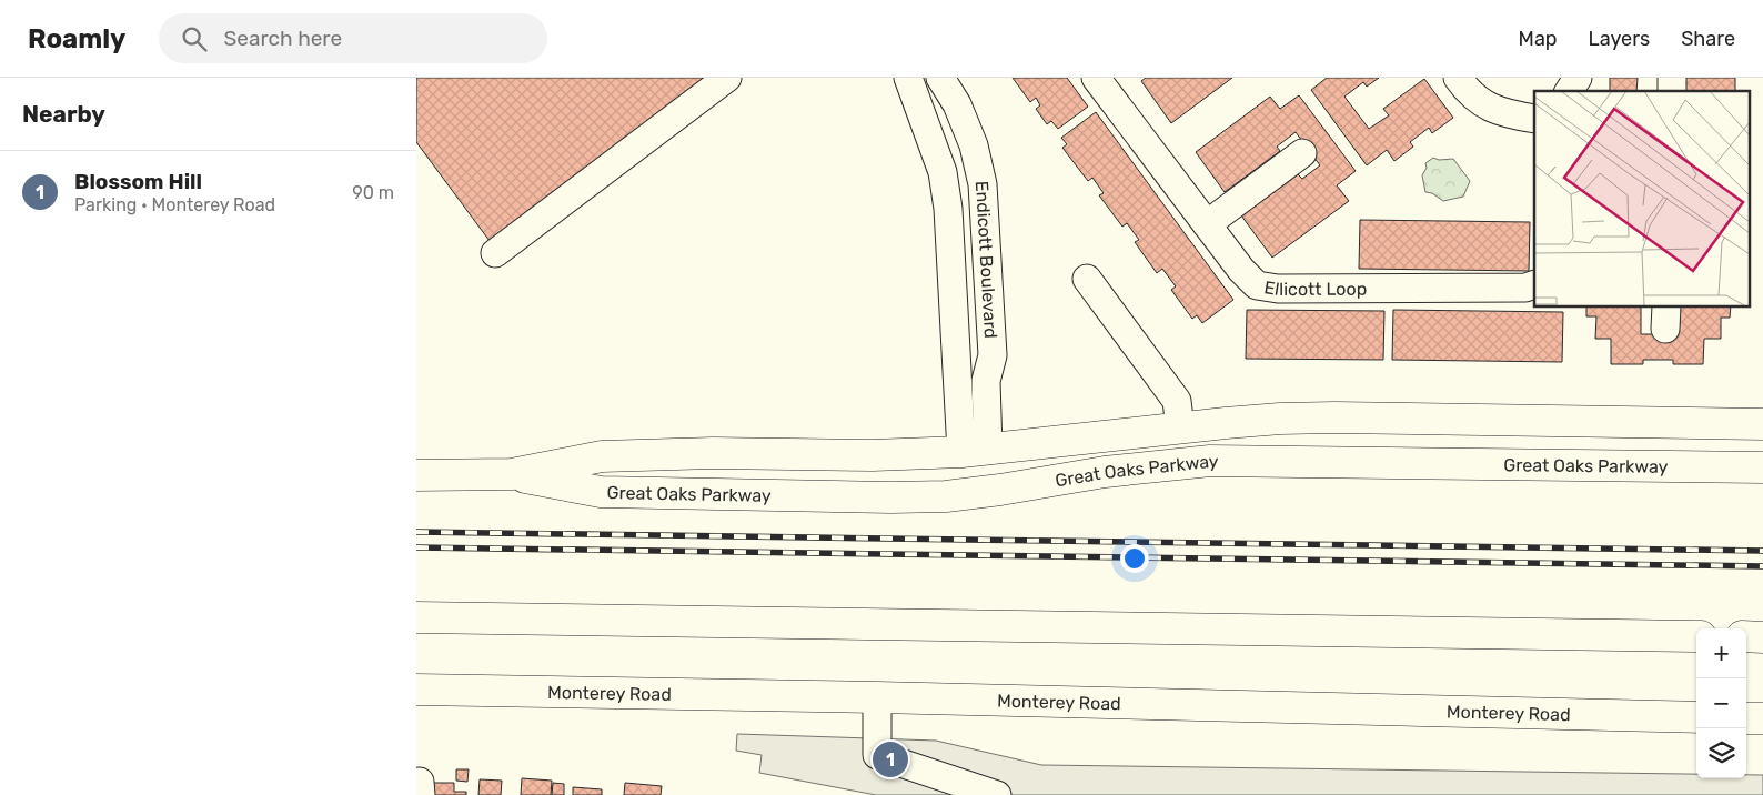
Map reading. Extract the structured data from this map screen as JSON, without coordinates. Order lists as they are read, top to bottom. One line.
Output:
{"streets":{"main road":["Great Oaks Parkway","Monterey Road"],"street":["Endicott Boulevard","Ellicott Loop"]},"crossings":[["Endicott Boulevard","Great Oaks Parkway"]],"page":{"header":"Roamly","search":"Search here","nav":["Map","Layers","Share"],"heading":"Nearby","list":[{"mark":"1","name":"Blossom Hill","note":"Parking · Monterey Road","value":"90 m"}],"map_buttons":["+","−"],"pins":"1"}}
